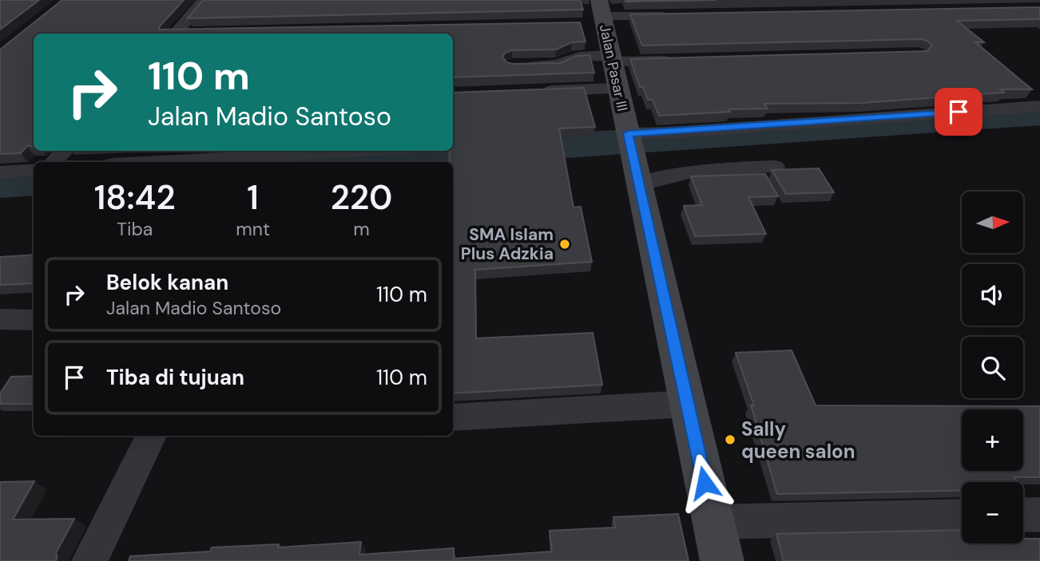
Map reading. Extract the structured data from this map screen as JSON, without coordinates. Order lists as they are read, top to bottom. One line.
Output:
{"streets":{"street":["Jalan Pasar III"]},"places":["SMA Islam Plus Adzkia","Sally queen salon"],"north":"right","page":{"turn":["110 m","Jalan Madio Santoso"],"eta":["18:42","Tiba","1","mnt","220","m"],"map_buttons":["+","−"],"list":[{"name":"Belok kanan","note":"Jalan Madio Santoso","value":"110 m"},{"name":"Tiba di tujuan","value":"110 m"}]}}
